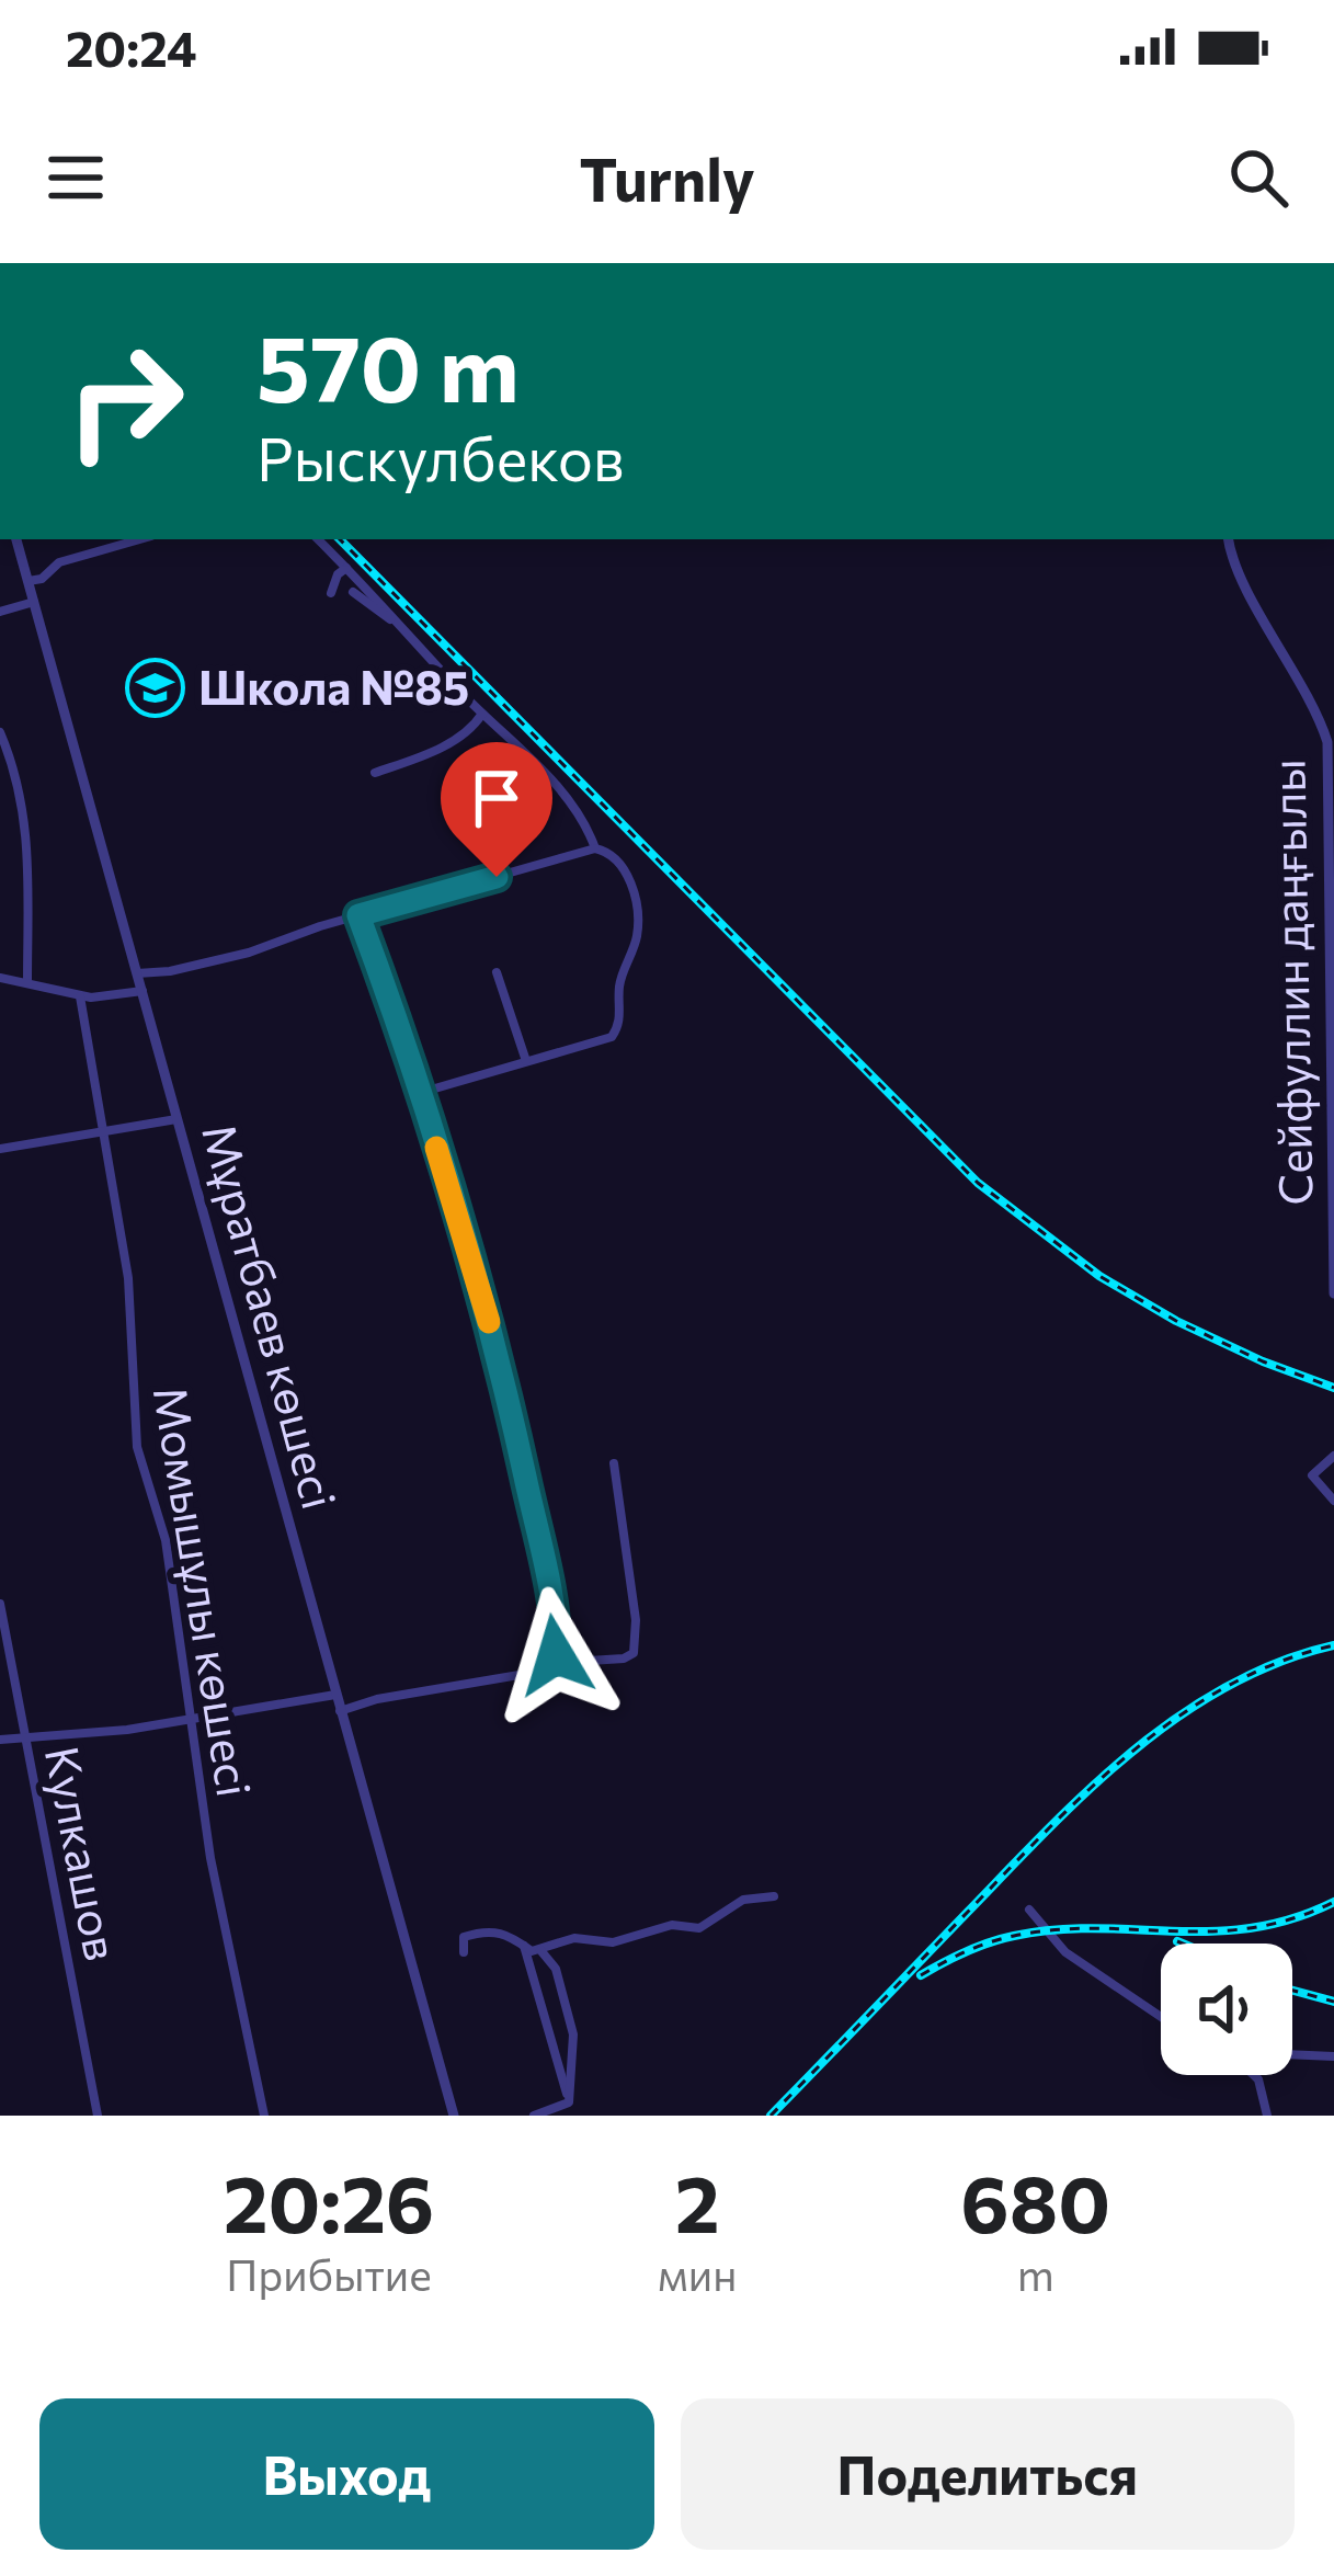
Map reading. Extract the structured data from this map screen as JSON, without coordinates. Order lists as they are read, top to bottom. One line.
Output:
{"streets":{"street":["Сейфуллин даңғылы","Мұратбаев көшесі","Момышұлы көшесі","Кулкашов"]},"places":{"school or university":["Школа №85"]},"page":{"status":"20:24","header":"Turnly","turn":["570 m","Рыскулбеков"],"eta":["20:26","Прибытие","2","мин","680","m"],"buttons":["Выход","Поделиться"]}}
